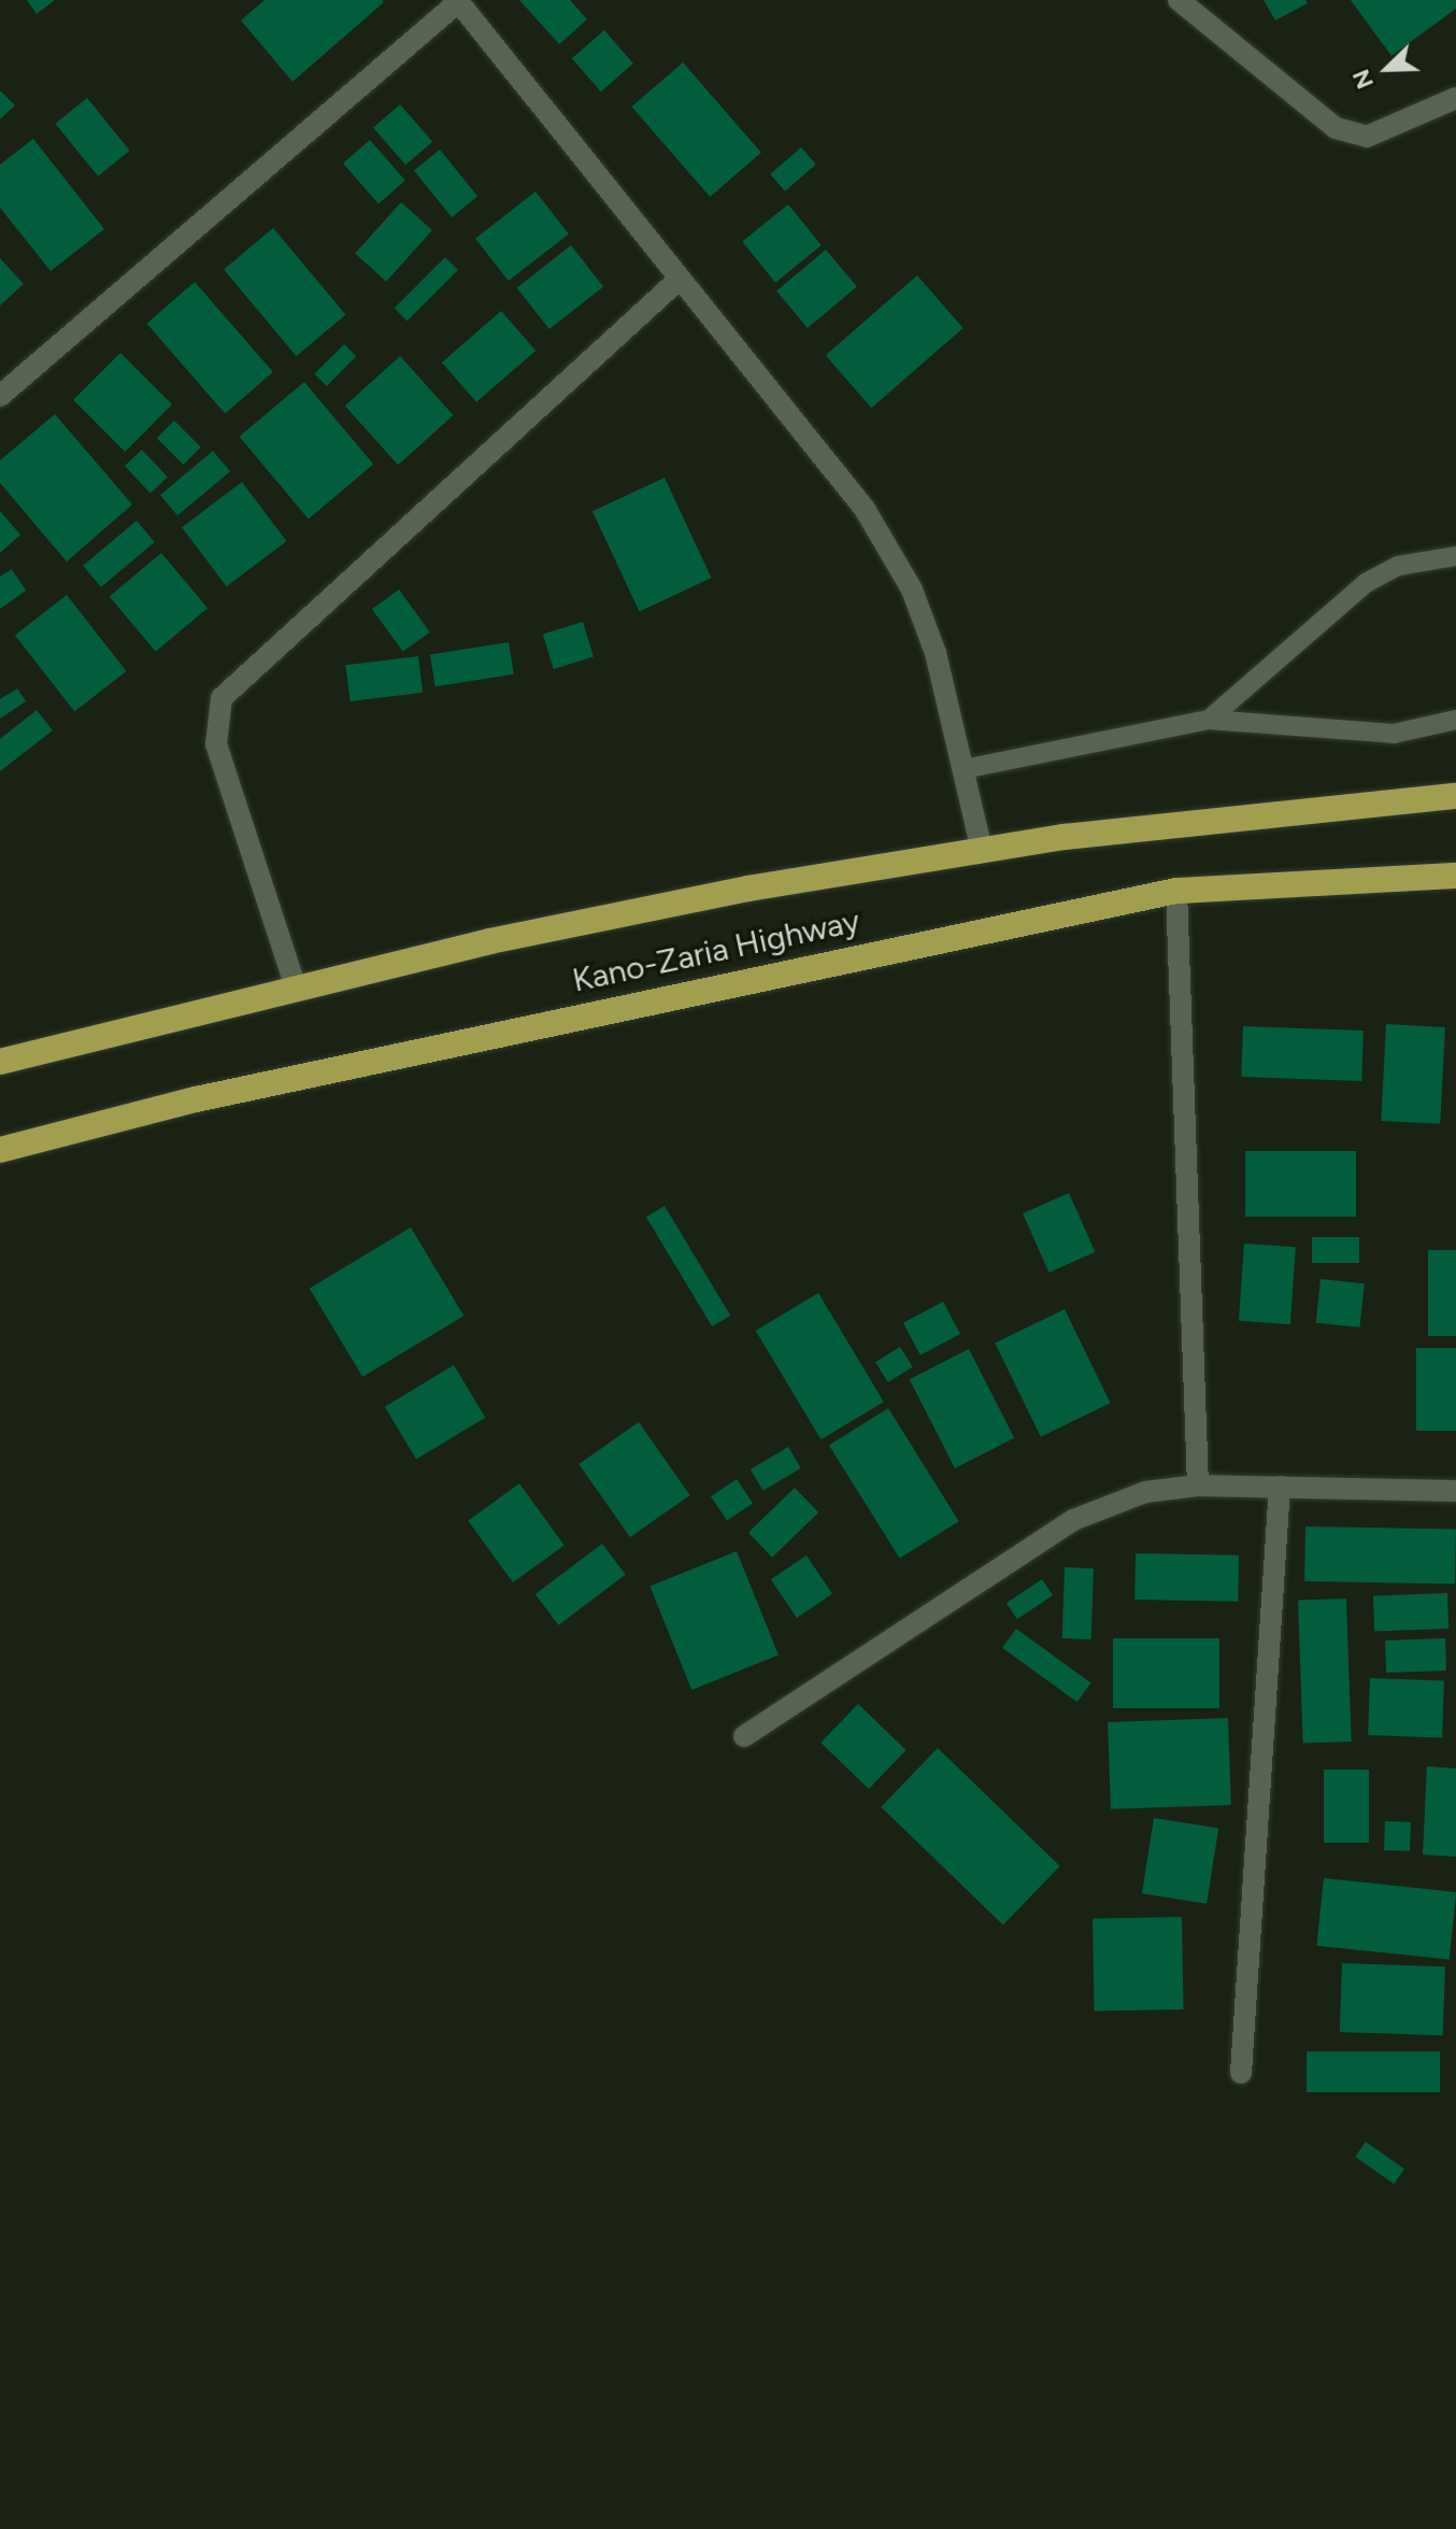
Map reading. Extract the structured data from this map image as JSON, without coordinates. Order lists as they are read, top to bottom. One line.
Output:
{"streets":{"highway":["Kano-Zaria Highway"]},"north":"bottom left"}
